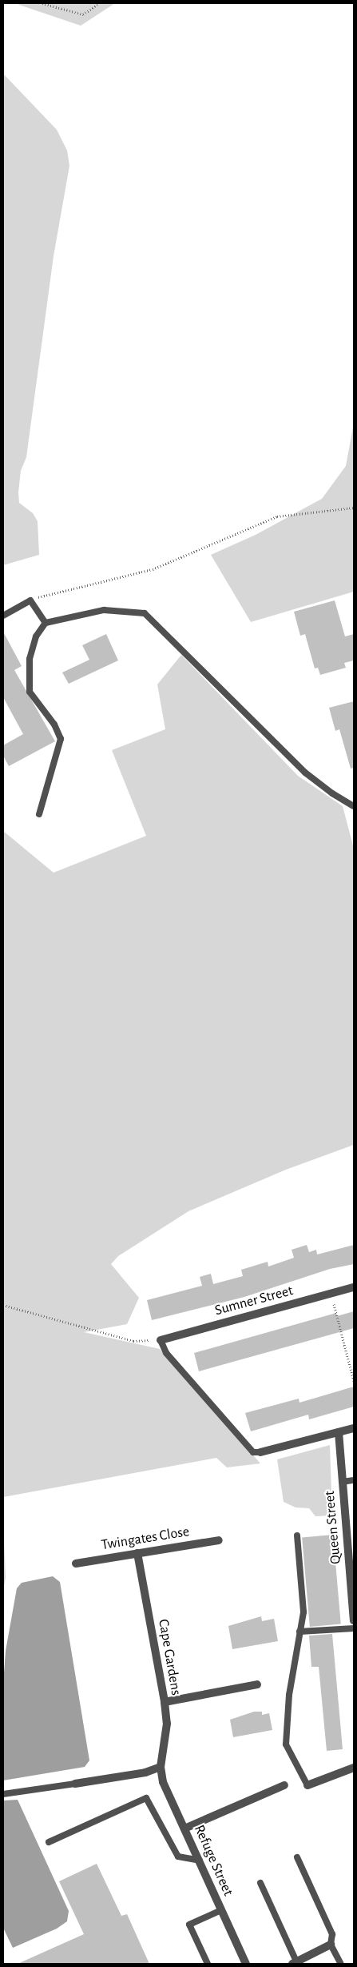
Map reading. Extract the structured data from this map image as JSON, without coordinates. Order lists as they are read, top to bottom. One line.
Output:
{"streets":{"street":["Sumner Street","Queen Street","Twingates Close","Cape Gardens","Refuge Street"]},"crossings":[["Twingates Close","Cape Gardens"],["Cape Gardens","Refuge Street"]]}
